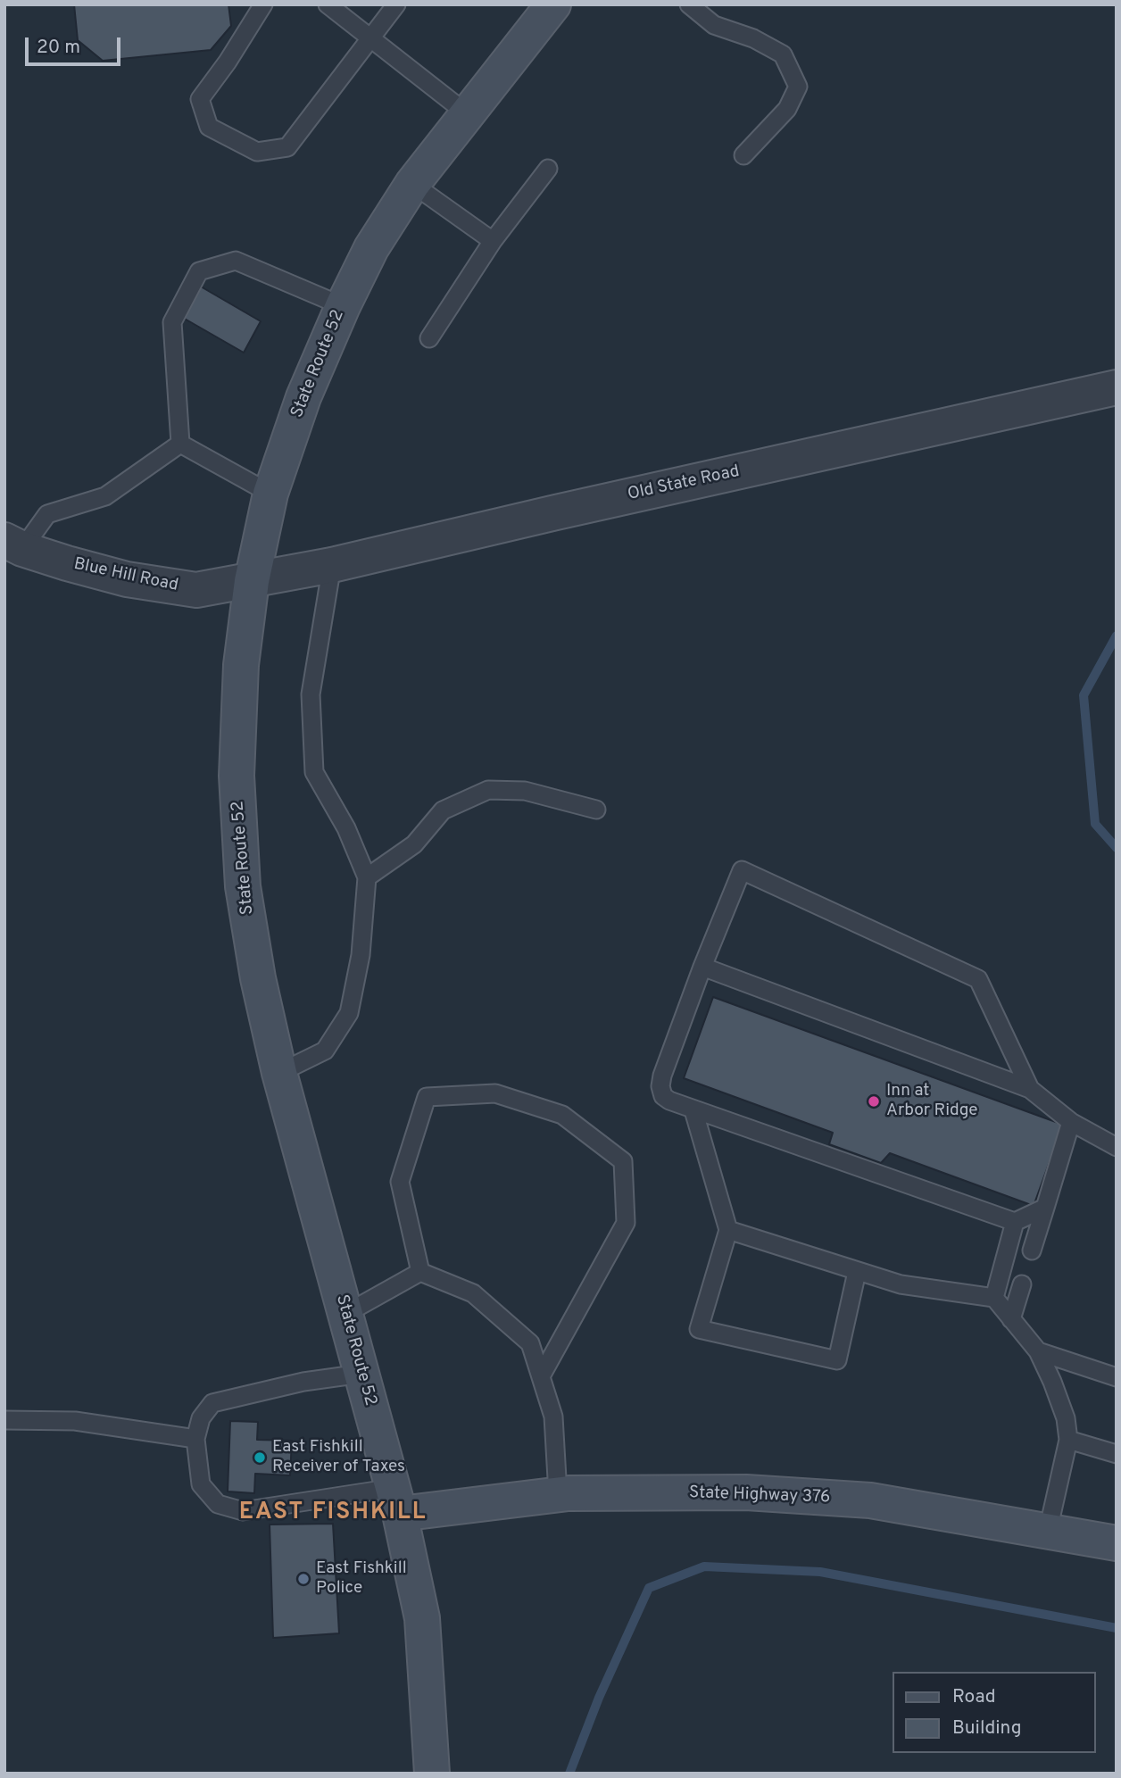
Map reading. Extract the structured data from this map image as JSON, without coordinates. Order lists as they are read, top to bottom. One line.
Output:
{"streets":{"main road":["State Route 52","State Highway 376"],"street":["Old State Road","Blue Hill Road"]},"crossings":[["State Route 52","Old State Road"],["State Route 52","Blue Hill Road"],["State Route 52","State Highway 376"],["Old State Road","Blue Hill Road"]],"districts":["EAST FISHKILL"],"places":["Inn at Arbor Ridge","East Fishkill Receiver of Taxes","East Fishkill Police"],"legend":["Road","Building"],"scale_bar":"20 m"}
